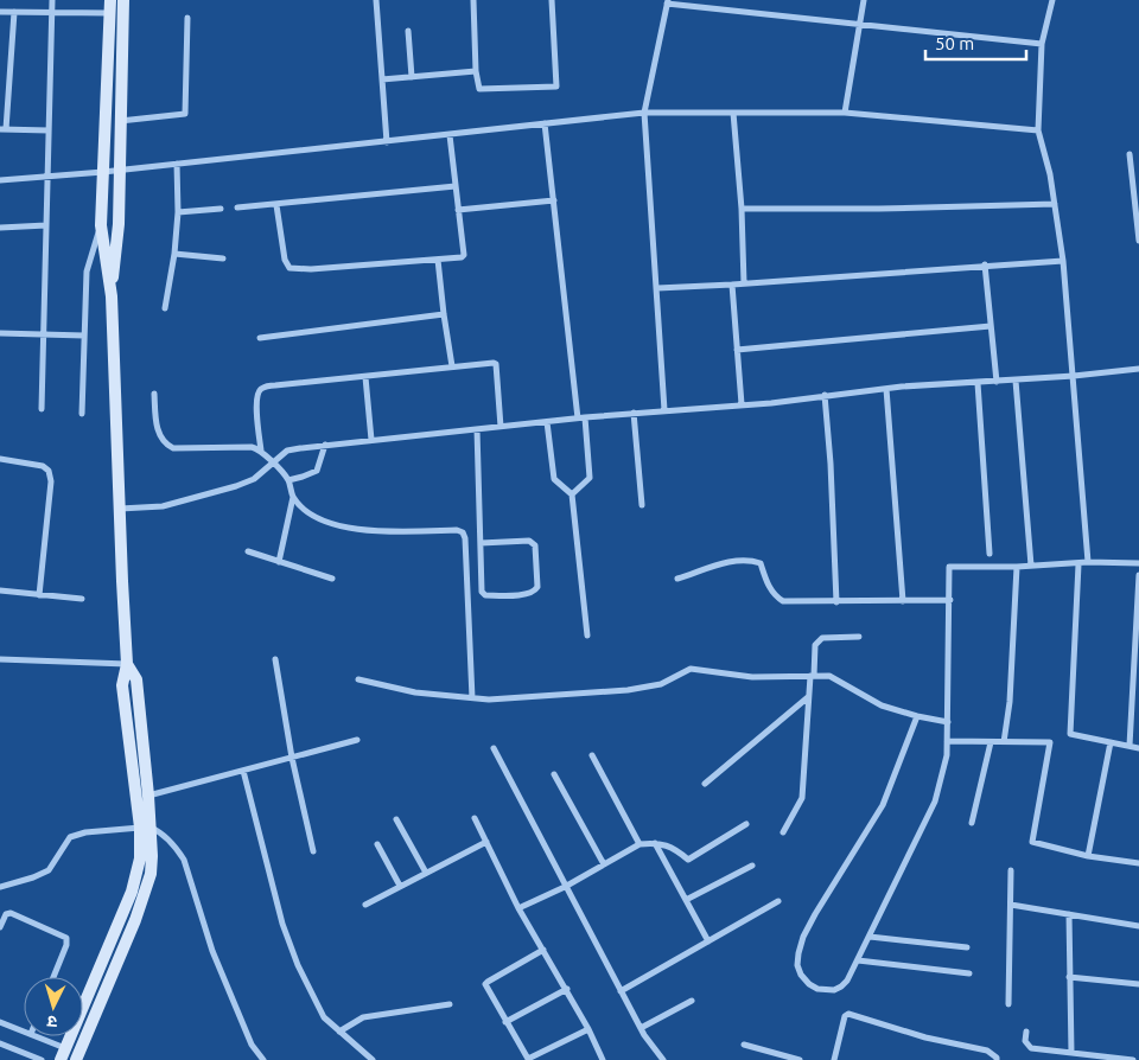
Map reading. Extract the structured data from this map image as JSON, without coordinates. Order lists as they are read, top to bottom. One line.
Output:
{"scale_bar":"50 m","north":"bottom"}
